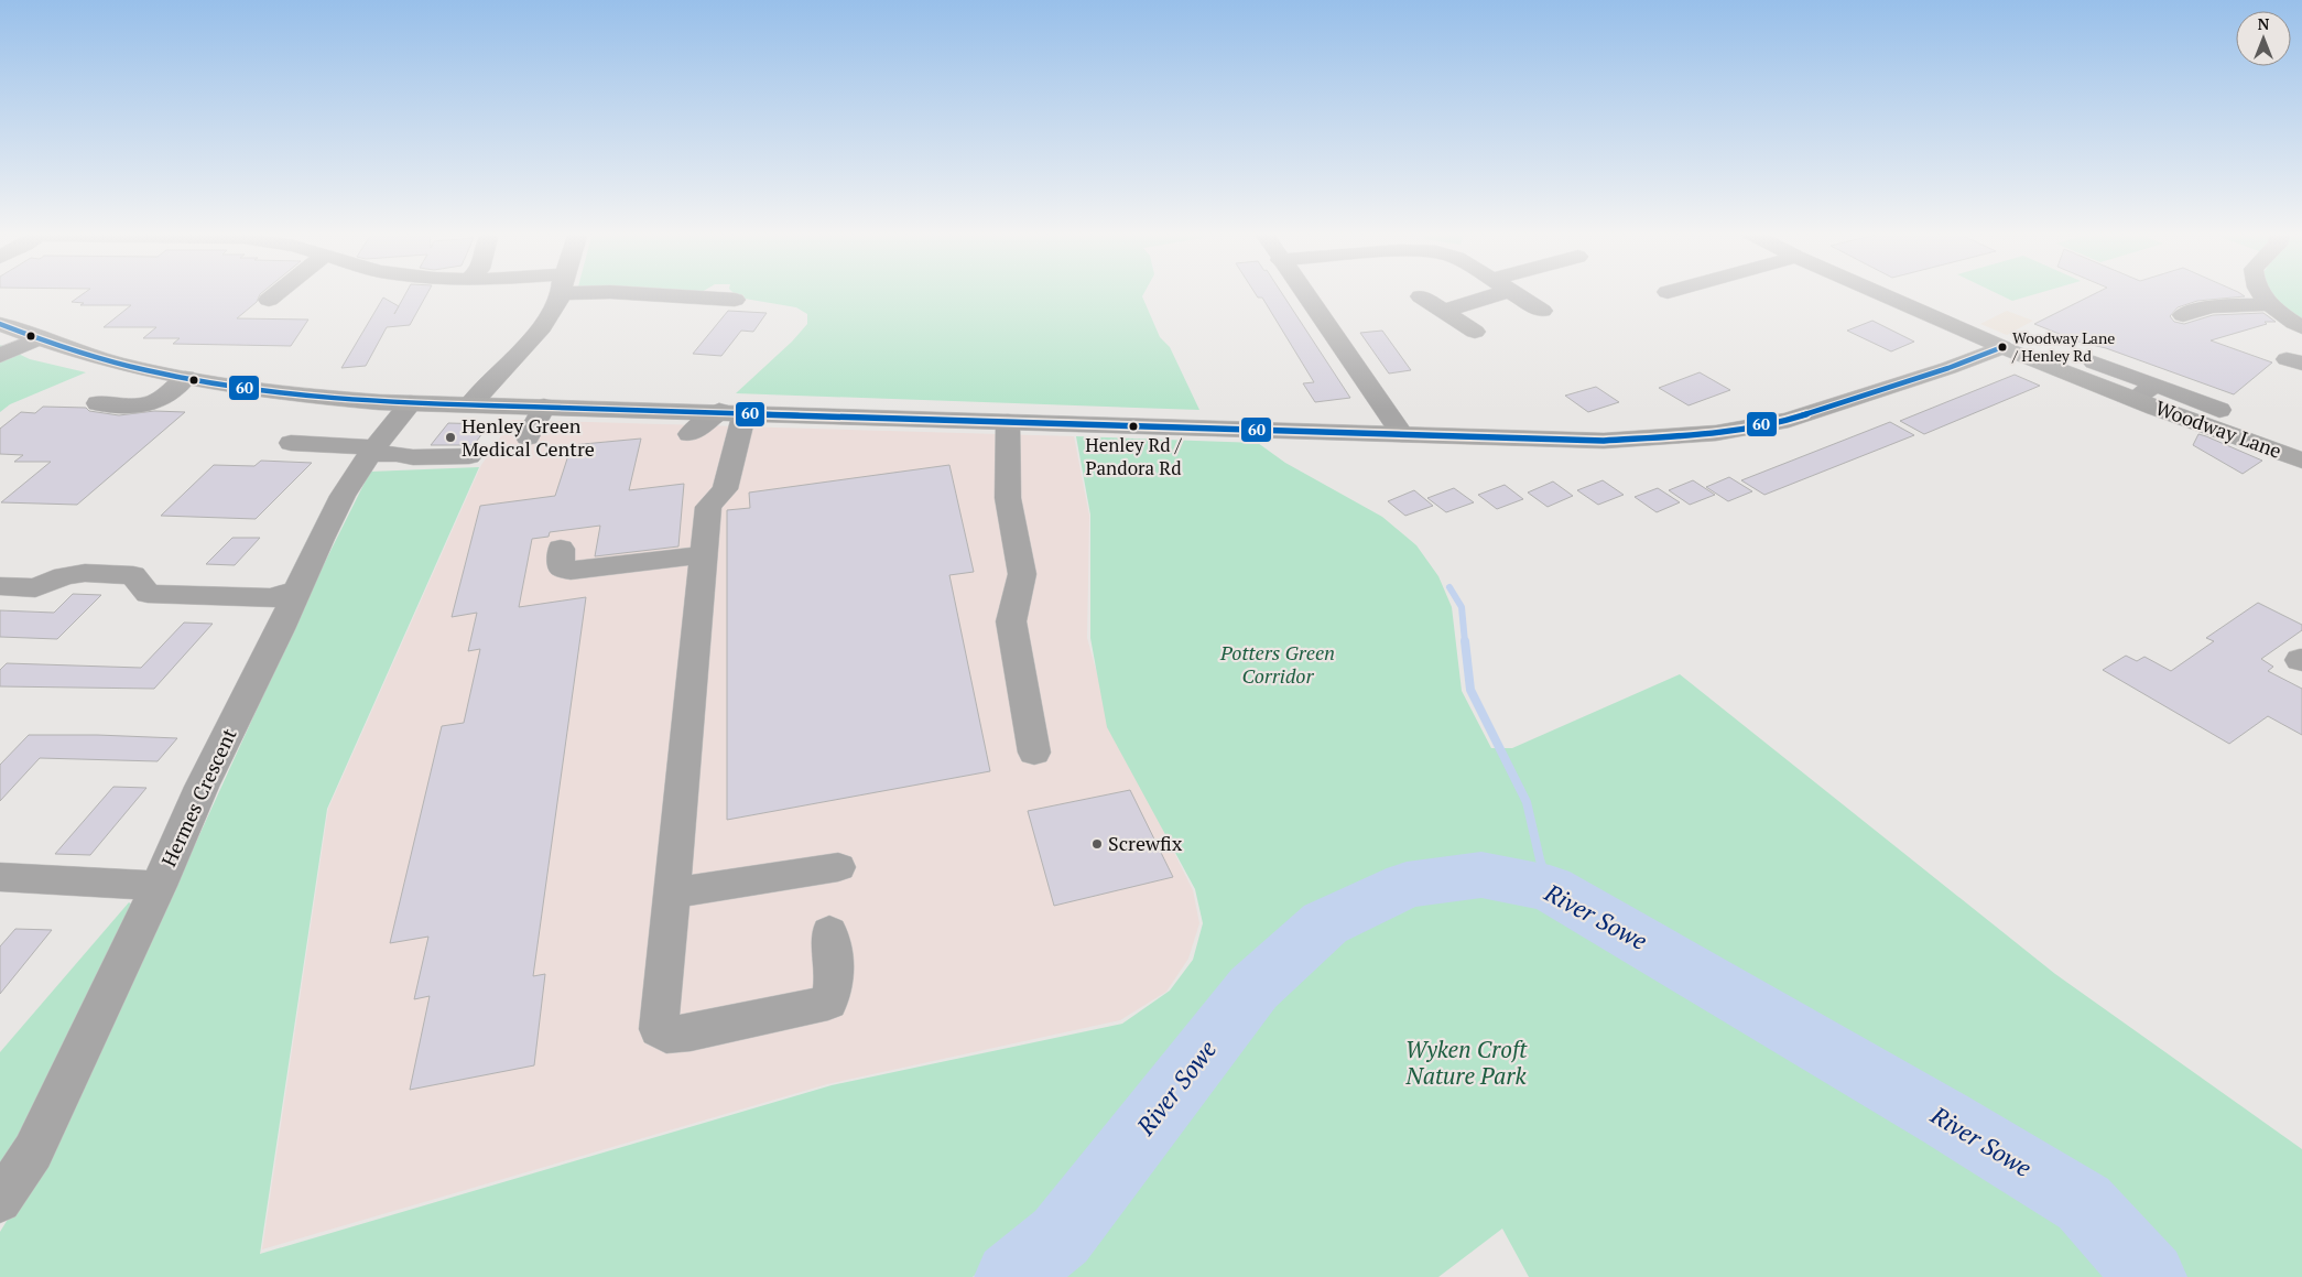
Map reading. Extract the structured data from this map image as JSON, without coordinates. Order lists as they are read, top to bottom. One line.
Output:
{"streets":{"main road":["Woodway Lane"],"street":["Hermes Crescent"]},"water":["River Sowe"],"parks":["Potters Green Corridor","Wyken Croft Nature Park"],"places":["Woodway Lane / Henley Rd","Henley Rd / Pandora Rd","Henley Green Medical Centre","Screwfix"],"lines":["transit line 60"],"north":"top"}
